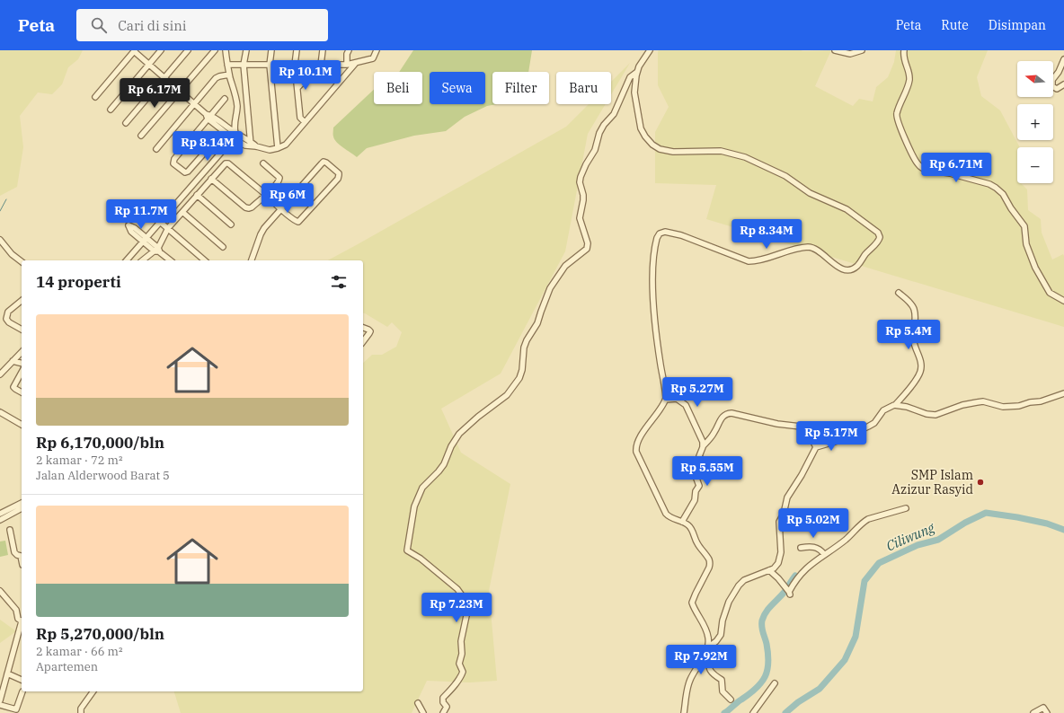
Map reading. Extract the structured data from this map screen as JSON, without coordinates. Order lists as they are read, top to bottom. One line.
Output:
{"water":["Ciliwung"],"places":["SMP Islam Azizur Rasyid"],"north":"left","page":{"header":"Peta","search":"Cari di sini","nav":["Peta","Rute","Disimpan"],"price":["Rp 10.1M","Rp 6.17M","Rp 8.14M","Rp 6.71M","Rp 6M","Rp 11.7M","Rp 8.34M","Rp 5.4M","Rp 5.27M","Rp 5.17M","Rp 5.55M","Rp 5.02M","Rp 7.23M","Rp 7.92M"],"map_buttons":["+","−"],"chip":["Beli","Sewa","Filter","Baru"],"heading":"14 properti","list":[{"name":"Rp 6,170,000/bln","note":"2 kamar · 72 m² · Jalan Alderwood Barat 5"},{"name":"Rp 5,270,000/bln","note":"2 kamar · 66 m² · Apartemen"}]}}
